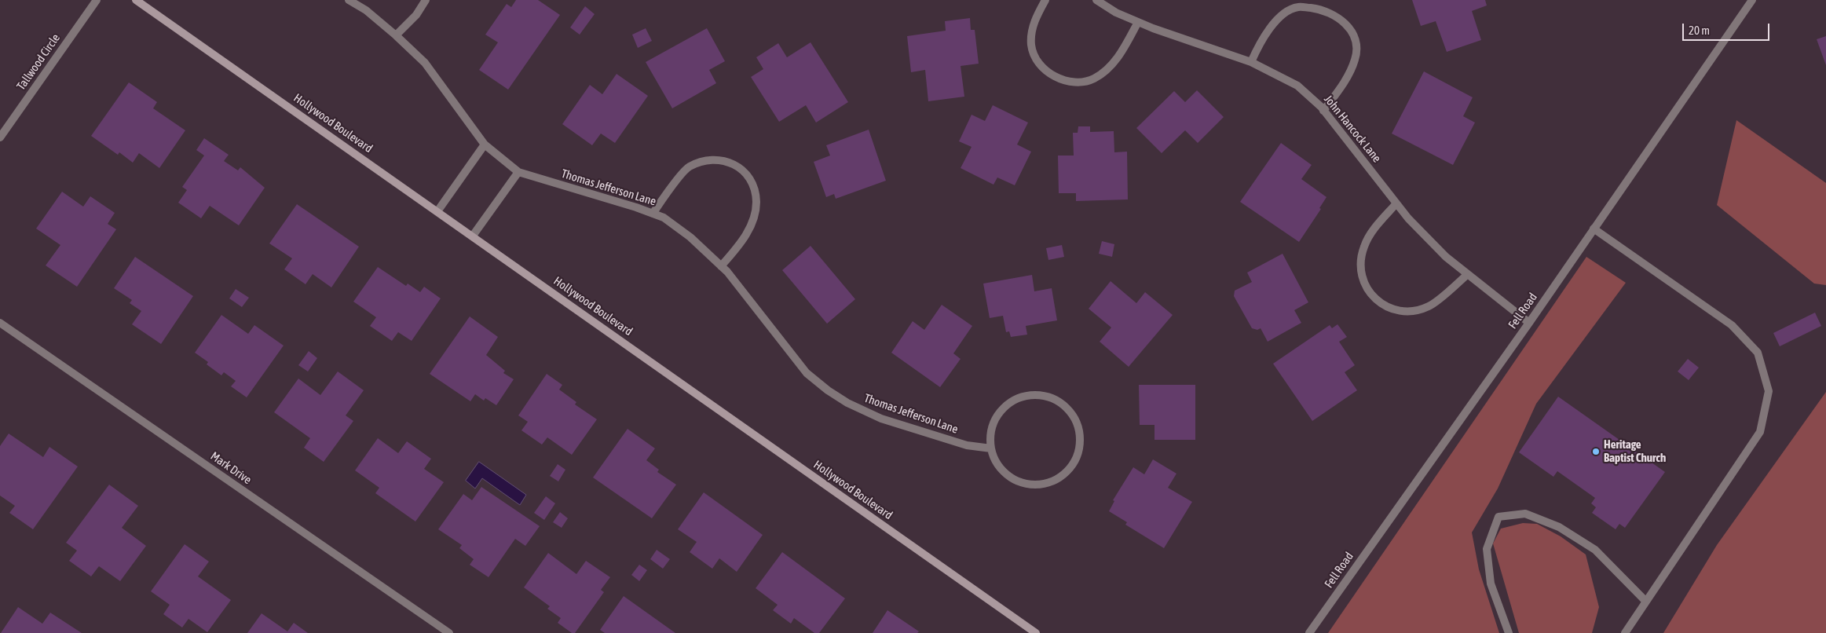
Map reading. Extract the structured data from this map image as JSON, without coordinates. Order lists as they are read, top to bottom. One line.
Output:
{"streets":{"street":["Tallwood Circle","Hollywood Boulevard","John Hancock Lane","Thomas Jefferson Lane","Fell Road","Mark Drive"]},"crossings":[["John Hancock Lane","Fell Road"]],"places":["Heritage Baptist Church"],"scale_bar":"20 m"}
